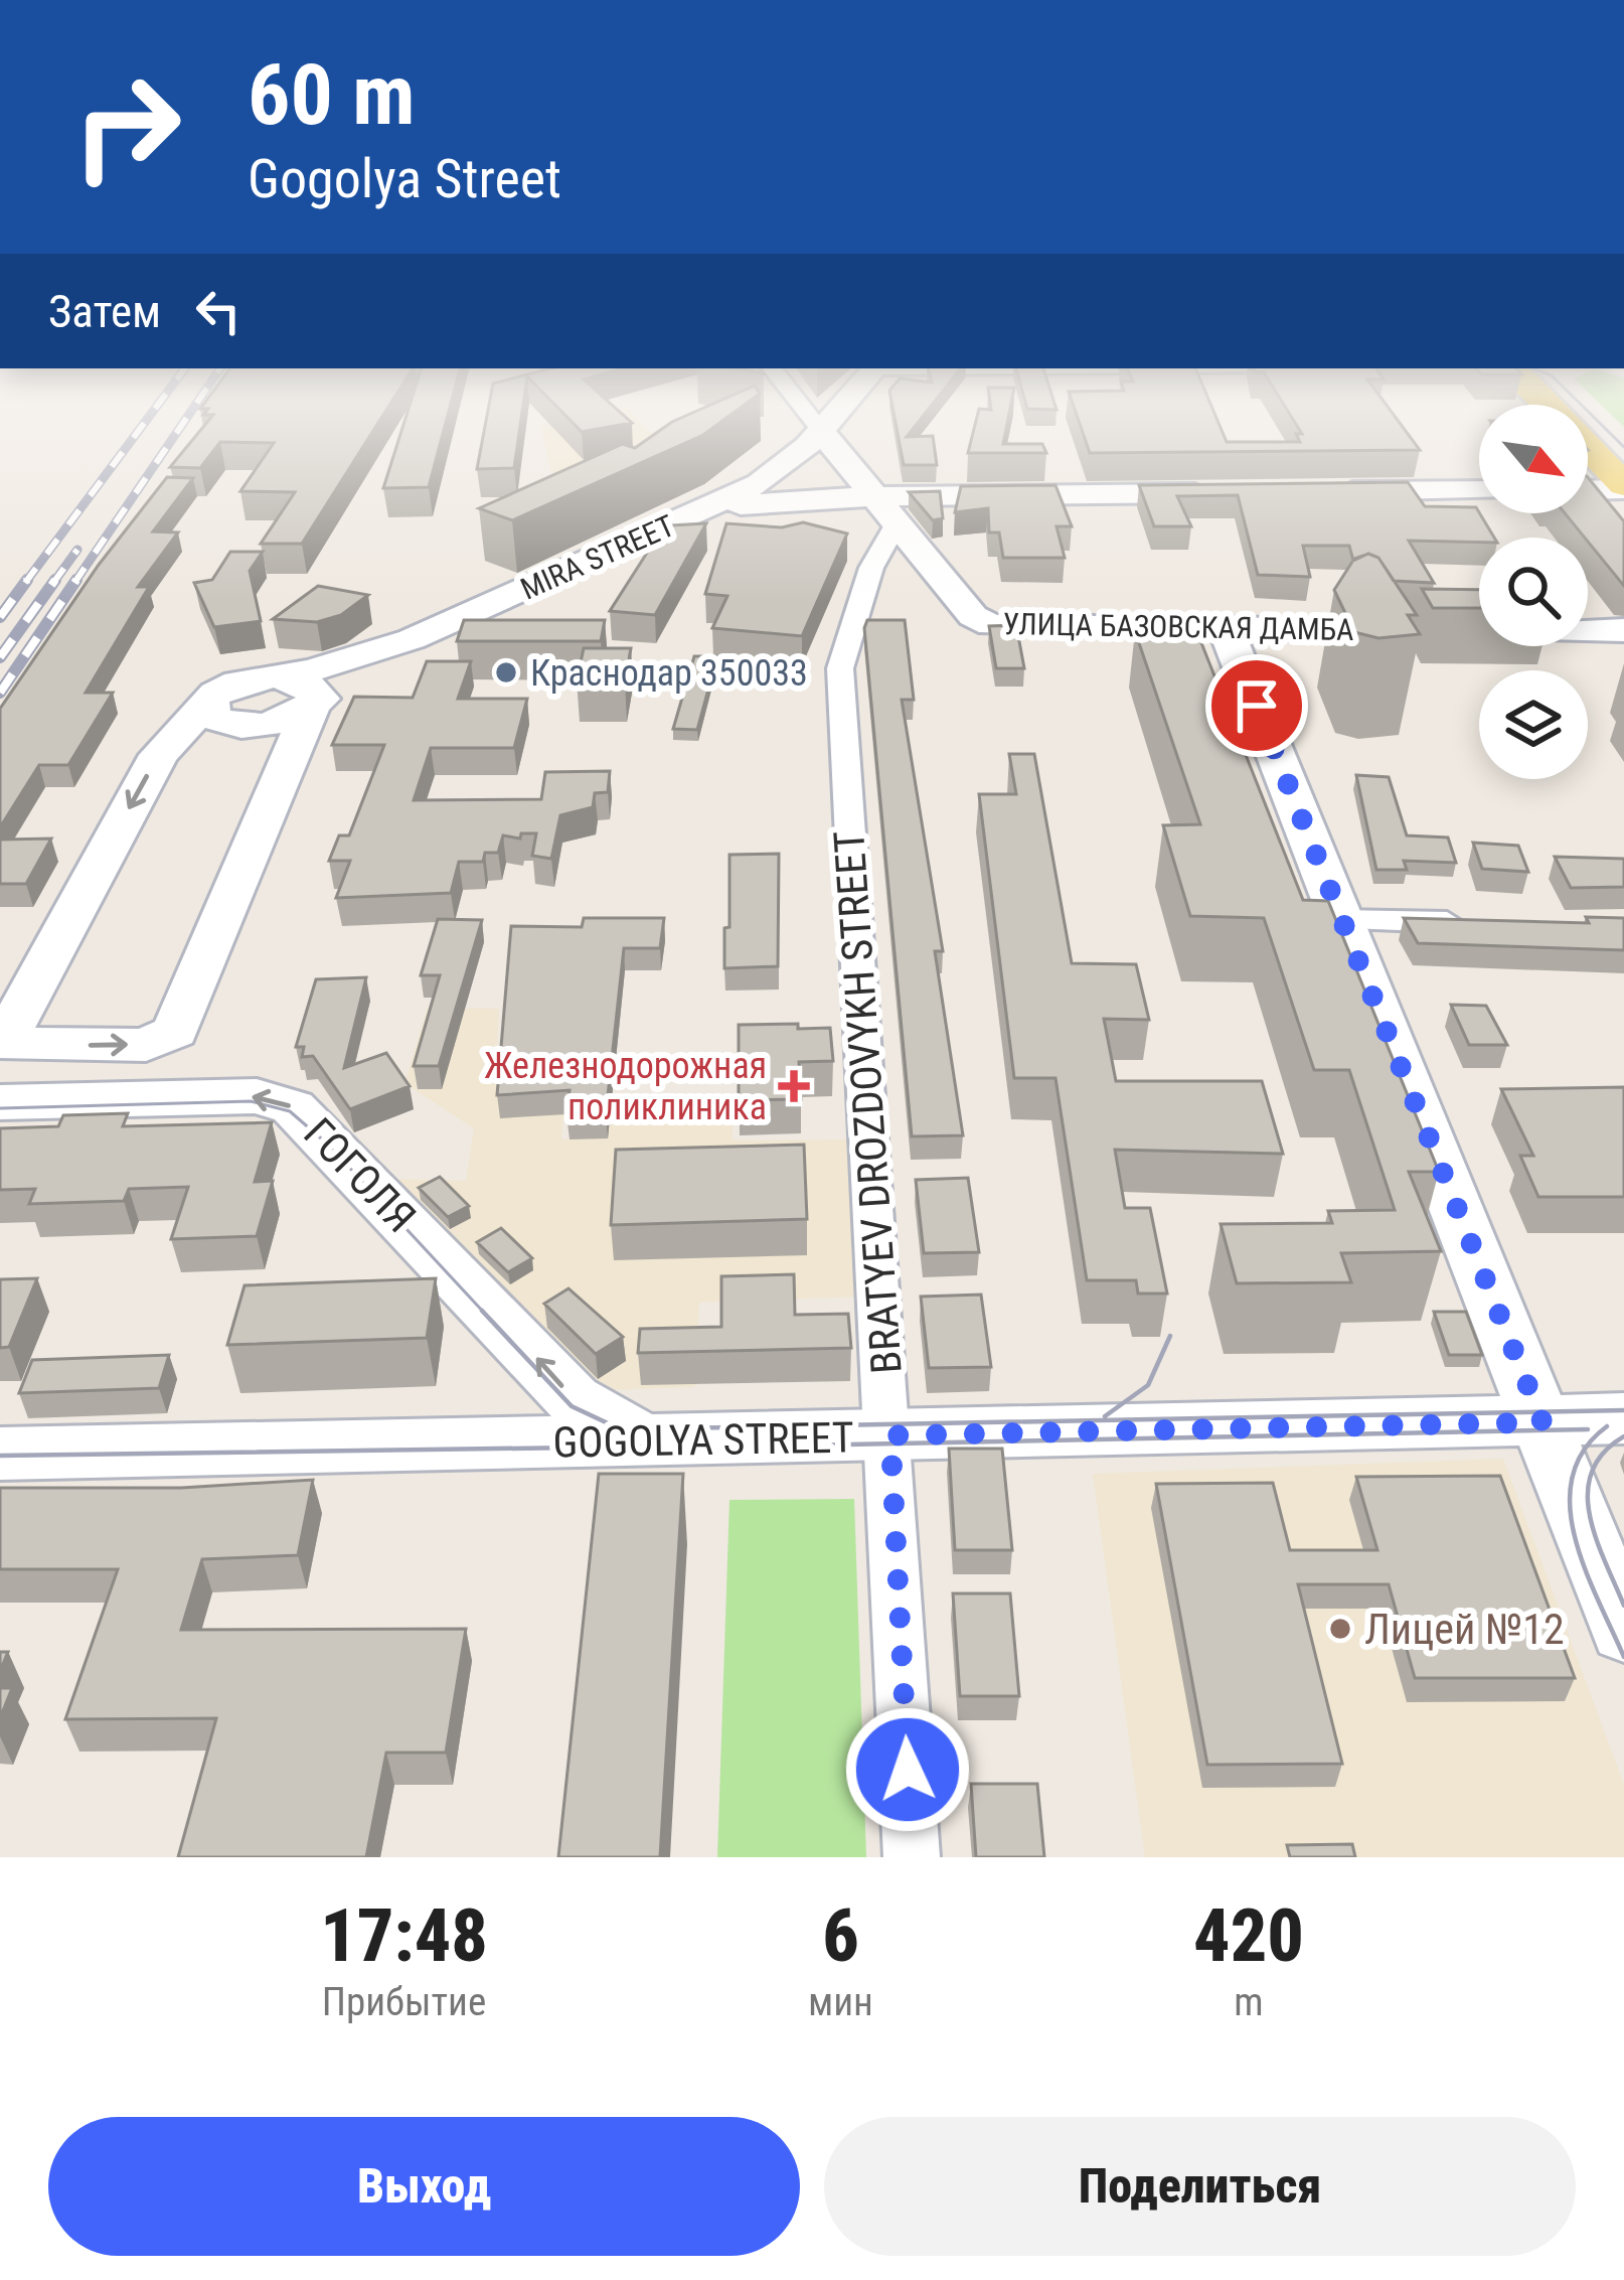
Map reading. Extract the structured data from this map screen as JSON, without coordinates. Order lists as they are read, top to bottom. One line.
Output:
{"streets":{"street":["MIRA STREET","УЛИЦА БАЗОВСКАЯ ДАМБА","BRATYEV DROZDOVYKH STREET","ГОГОЛЯ","GOGOLYA STREET"]},"crossings":[["MIRA STREET","УЛИЦА БАЗОВСКАЯ ДАМБА"],["УЛИЦА БАЗОВСКАЯ ДАМБА","BRATYEV DROZDOVYKH STREET"],["BRATYEV DROZDOVYKH STREET","GOGOLYA STREET"],["ГОГОЛЯ","GOGOLYA STREET"]],"one_way":["ГОГОЛЯ"],"places":{"other":["Краснодар 350033","Лицей №12"],"health":["Железнодорожная поликлиника"]},"north":"bottom right","page":{"turn":["60 m","Gogolya Street"],"then":"Затем","eta":["17:48","Прибытие","6","мин","420","m"],"buttons":["Выход","Поделиться"]}}
